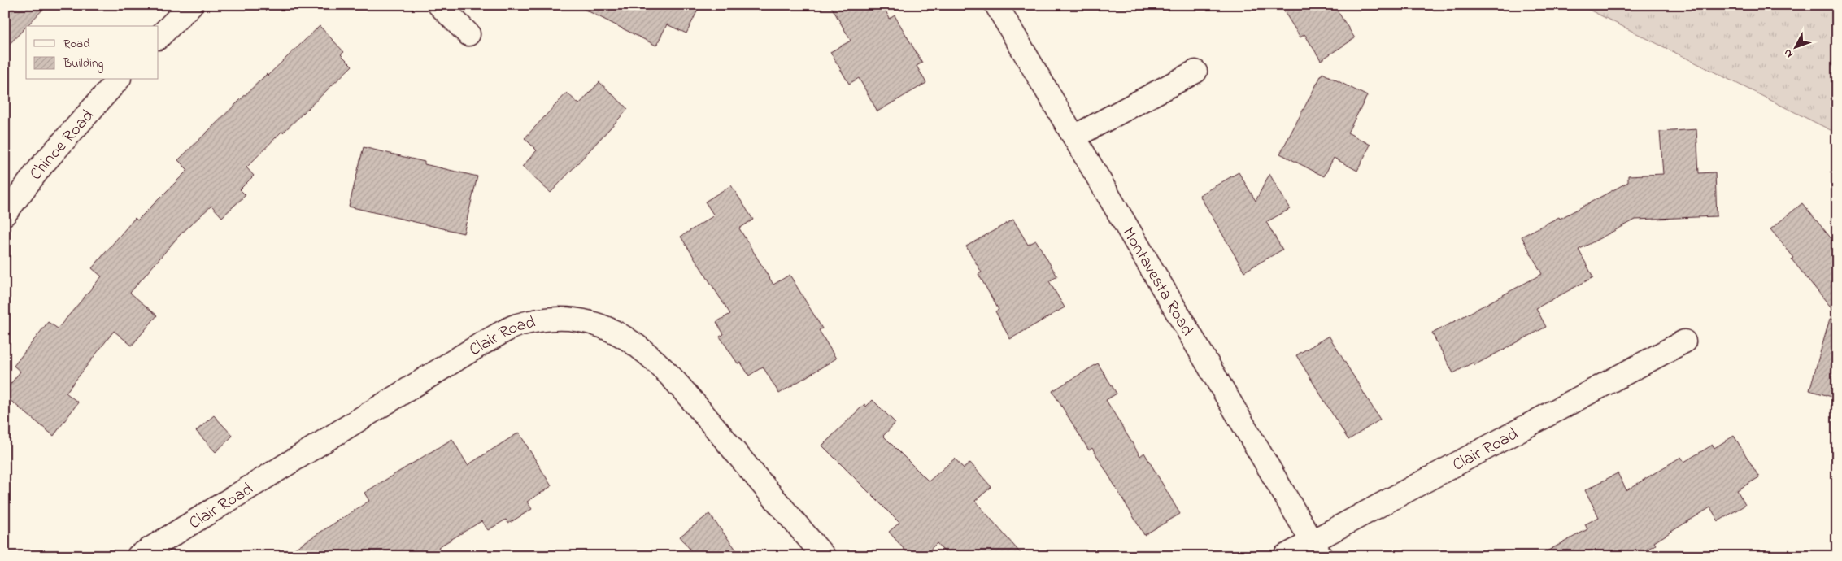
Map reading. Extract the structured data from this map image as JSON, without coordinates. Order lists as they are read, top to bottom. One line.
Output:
{"streets":{"street":["Chinoe Road","Montavesta Road","Clair Road"]},"crossings":[["Montavesta Road","Clair Road"]],"legend":["Road","Building"],"north":"bottom left"}
